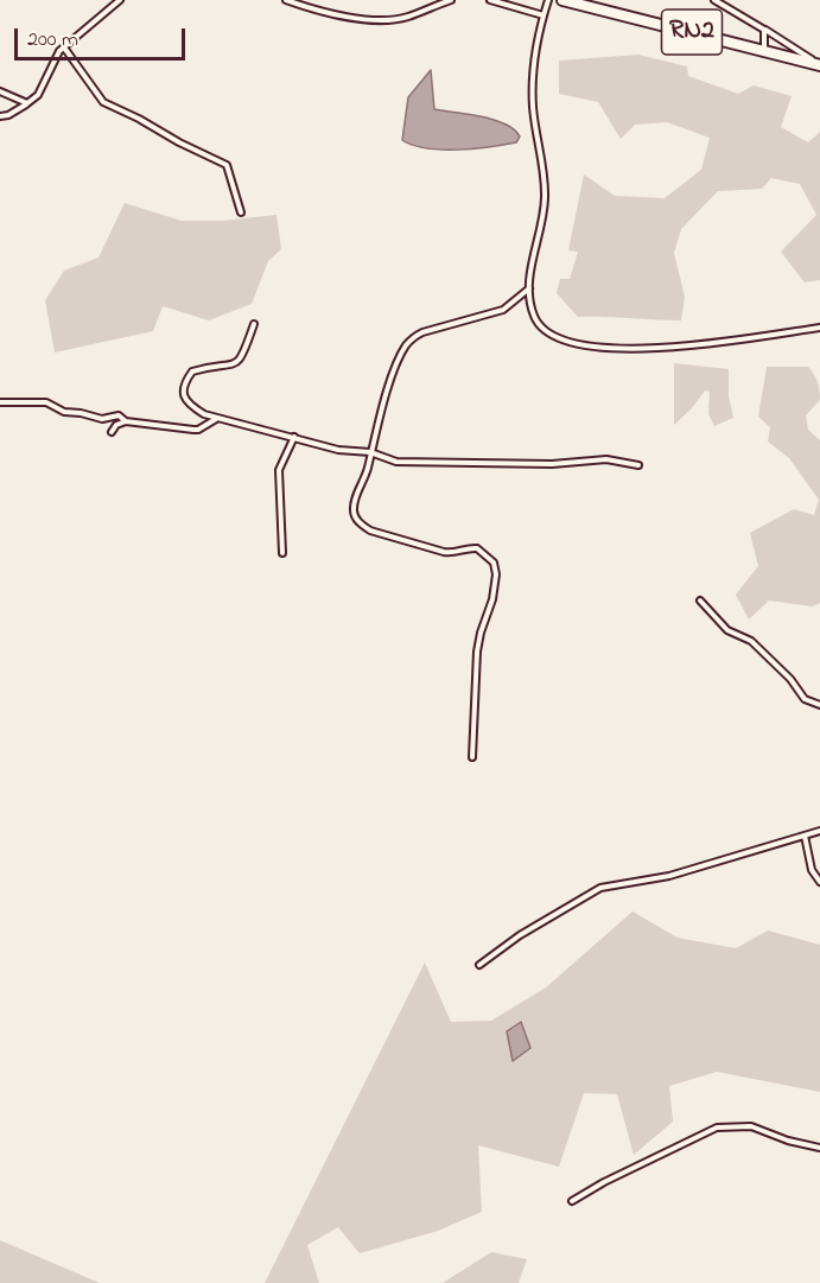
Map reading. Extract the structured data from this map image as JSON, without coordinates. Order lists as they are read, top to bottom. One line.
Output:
{"streets":{"highway":["RN2"]},"scale_bar":"200 m"}
